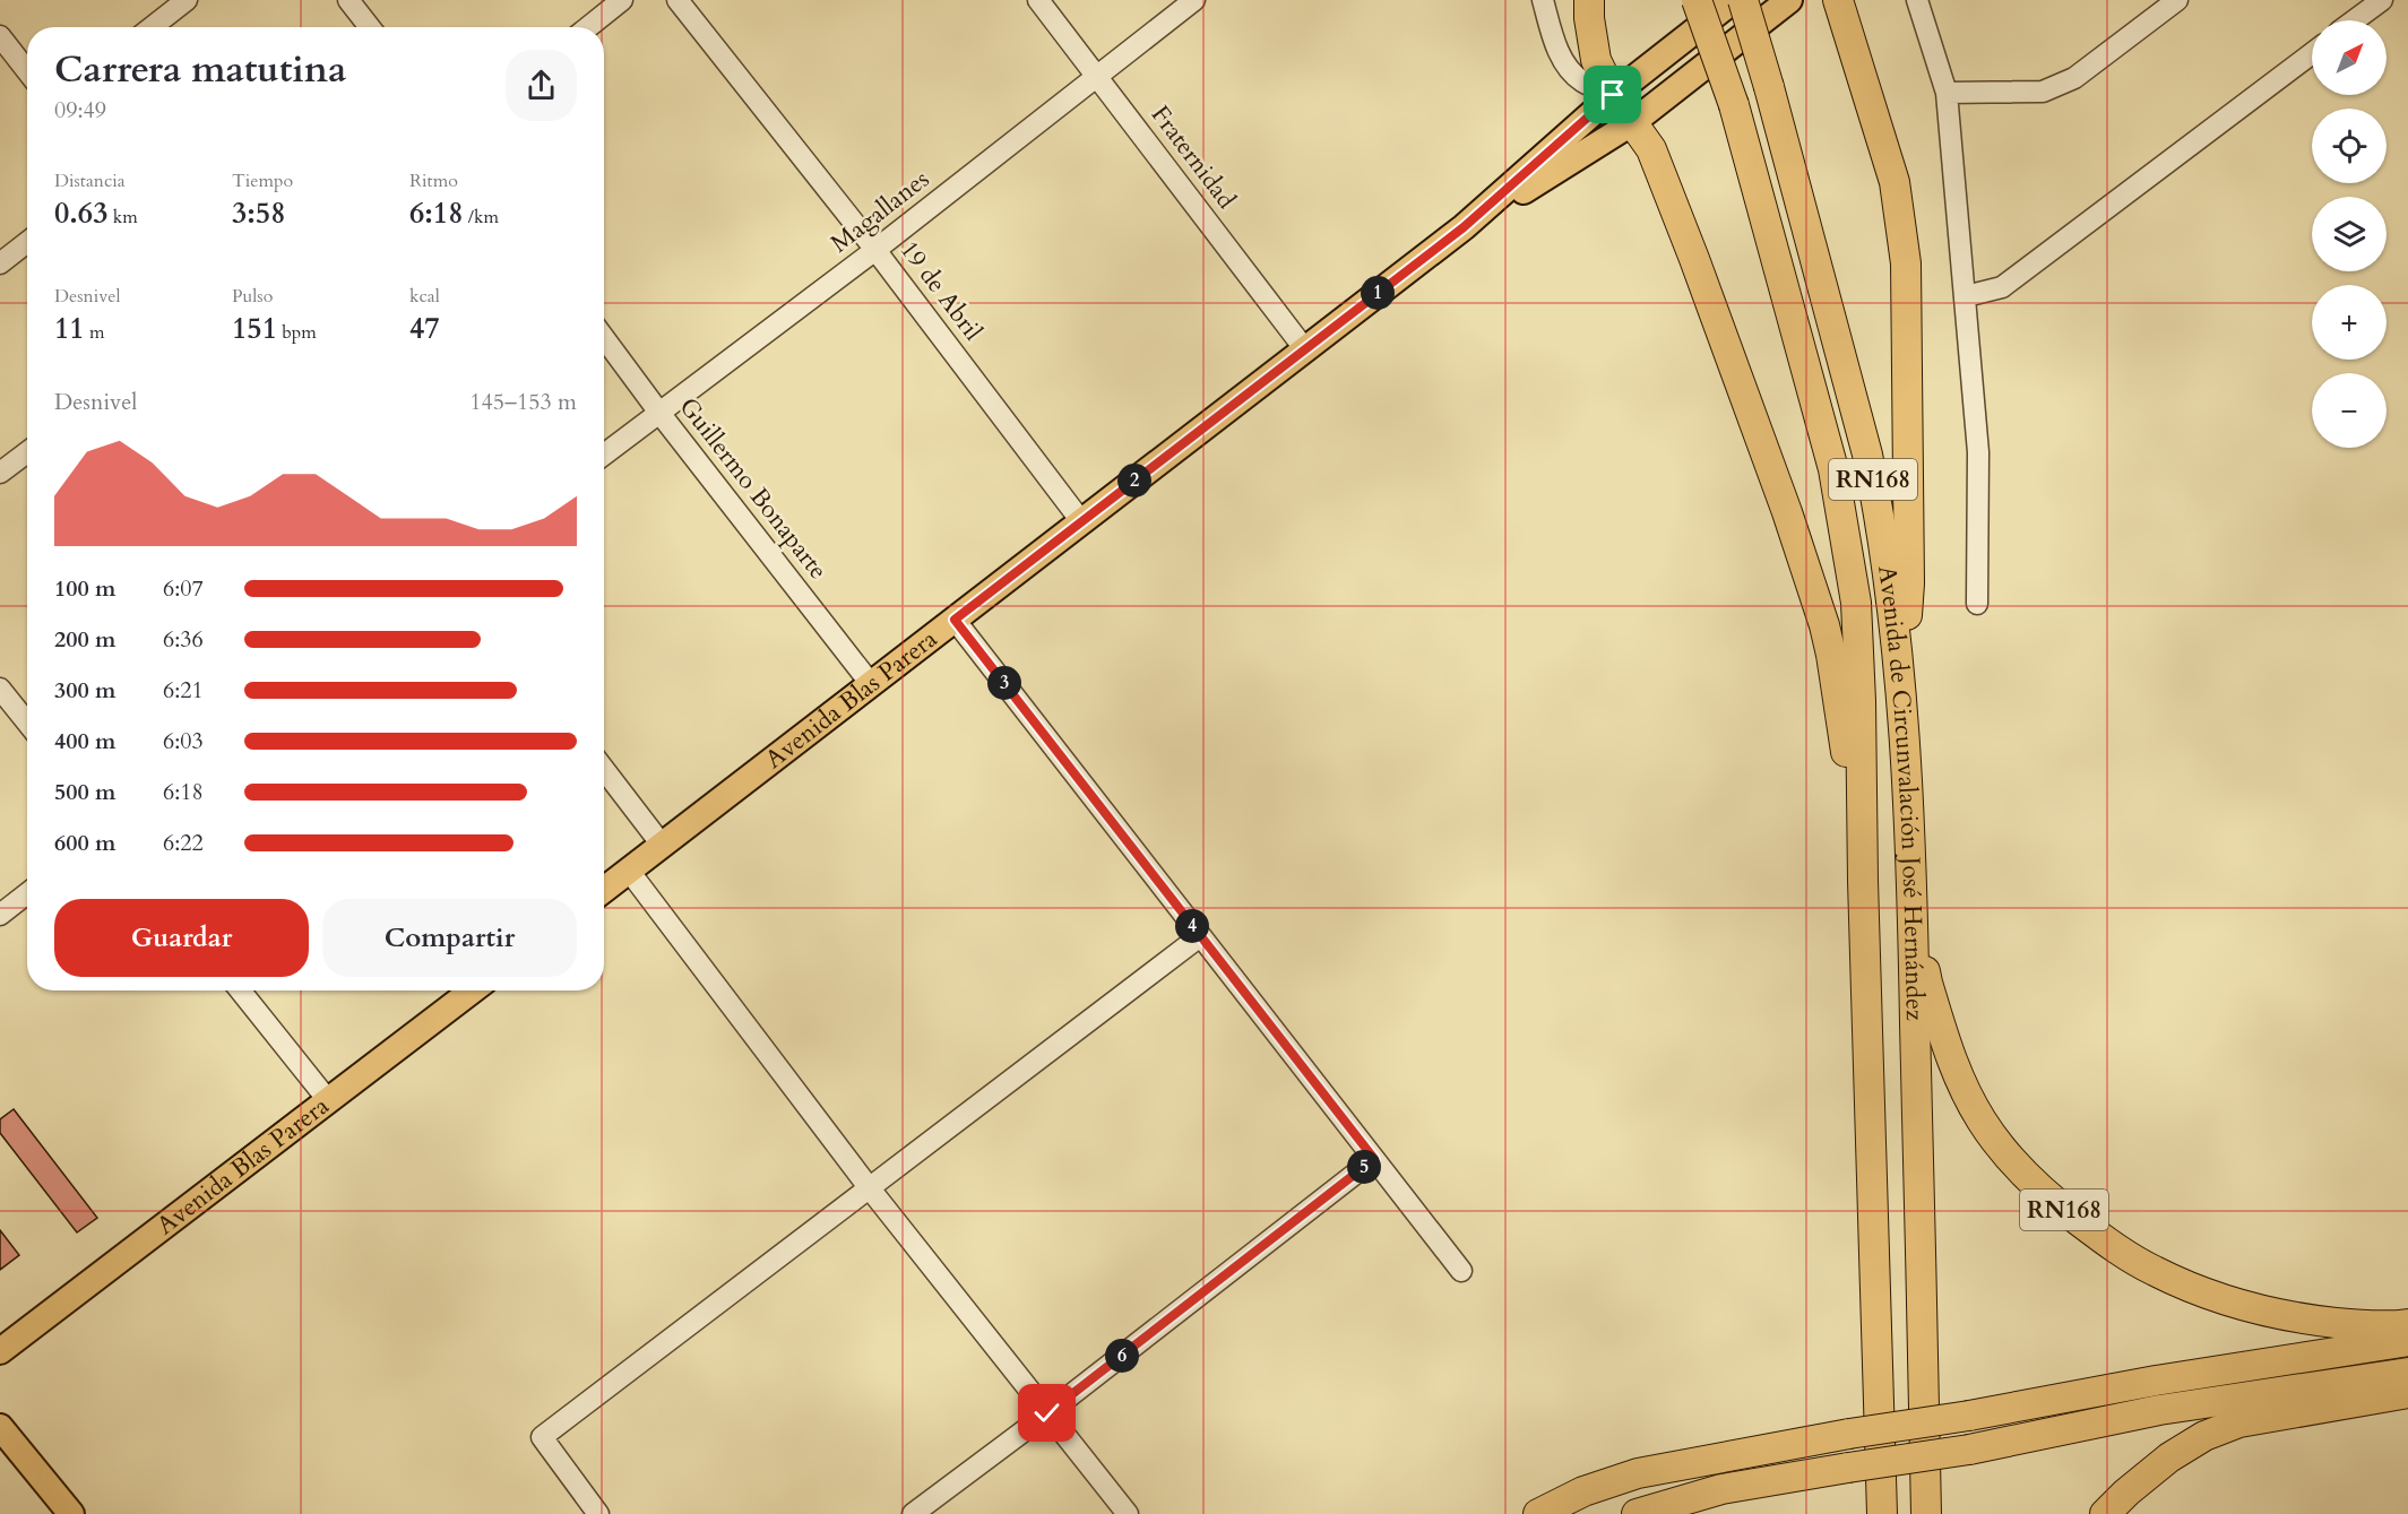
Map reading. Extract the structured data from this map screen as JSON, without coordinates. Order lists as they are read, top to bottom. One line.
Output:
{"streets":{"highway":["RN168","Avenida de Circunvalación José Hernández"],"main road":["Avenida Blas Parera"],"street":["Fraternidad","Magallanes","19 de Abril","Guillermo Bonaparte"]},"crossings":[["Fraternidad","Magallanes"],["Fraternidad","Avenida Blas Parera"],["Magallanes","19 de Abril"],["Magallanes","Guillermo Bonaparte"],["19 de Abril","Avenida Blas Parera"],["RN168","Avenida de Circunvalación José Hernández"],["Guillermo Bonaparte","Avenida Blas Parera"]],"north":"top right","page":{"map_buttons":["+","−"],"heading":["Carrera matutina","09:49"],"stats":[["Distancia","0.63 km"],["Tiempo","3:58"],["Ritmo","6:18 /km"],["Desnivel","11 m"],["Pulso","151 bpm"],["kcal","47"]],"pins":["1","2","3","4","5","6"],"chart":["Desnivel","145–153 m"],"list":[{"name":"100 m","note":"6:07"},{"name":"200 m","note":"6:36"},{"name":"300 m","note":"6:21"},{"name":"400 m","note":"6:03"},{"name":"500 m","note":"6:18"},{"name":"600 m","note":"6:22"}],"buttons":["Guardar","Compartir"]}}
